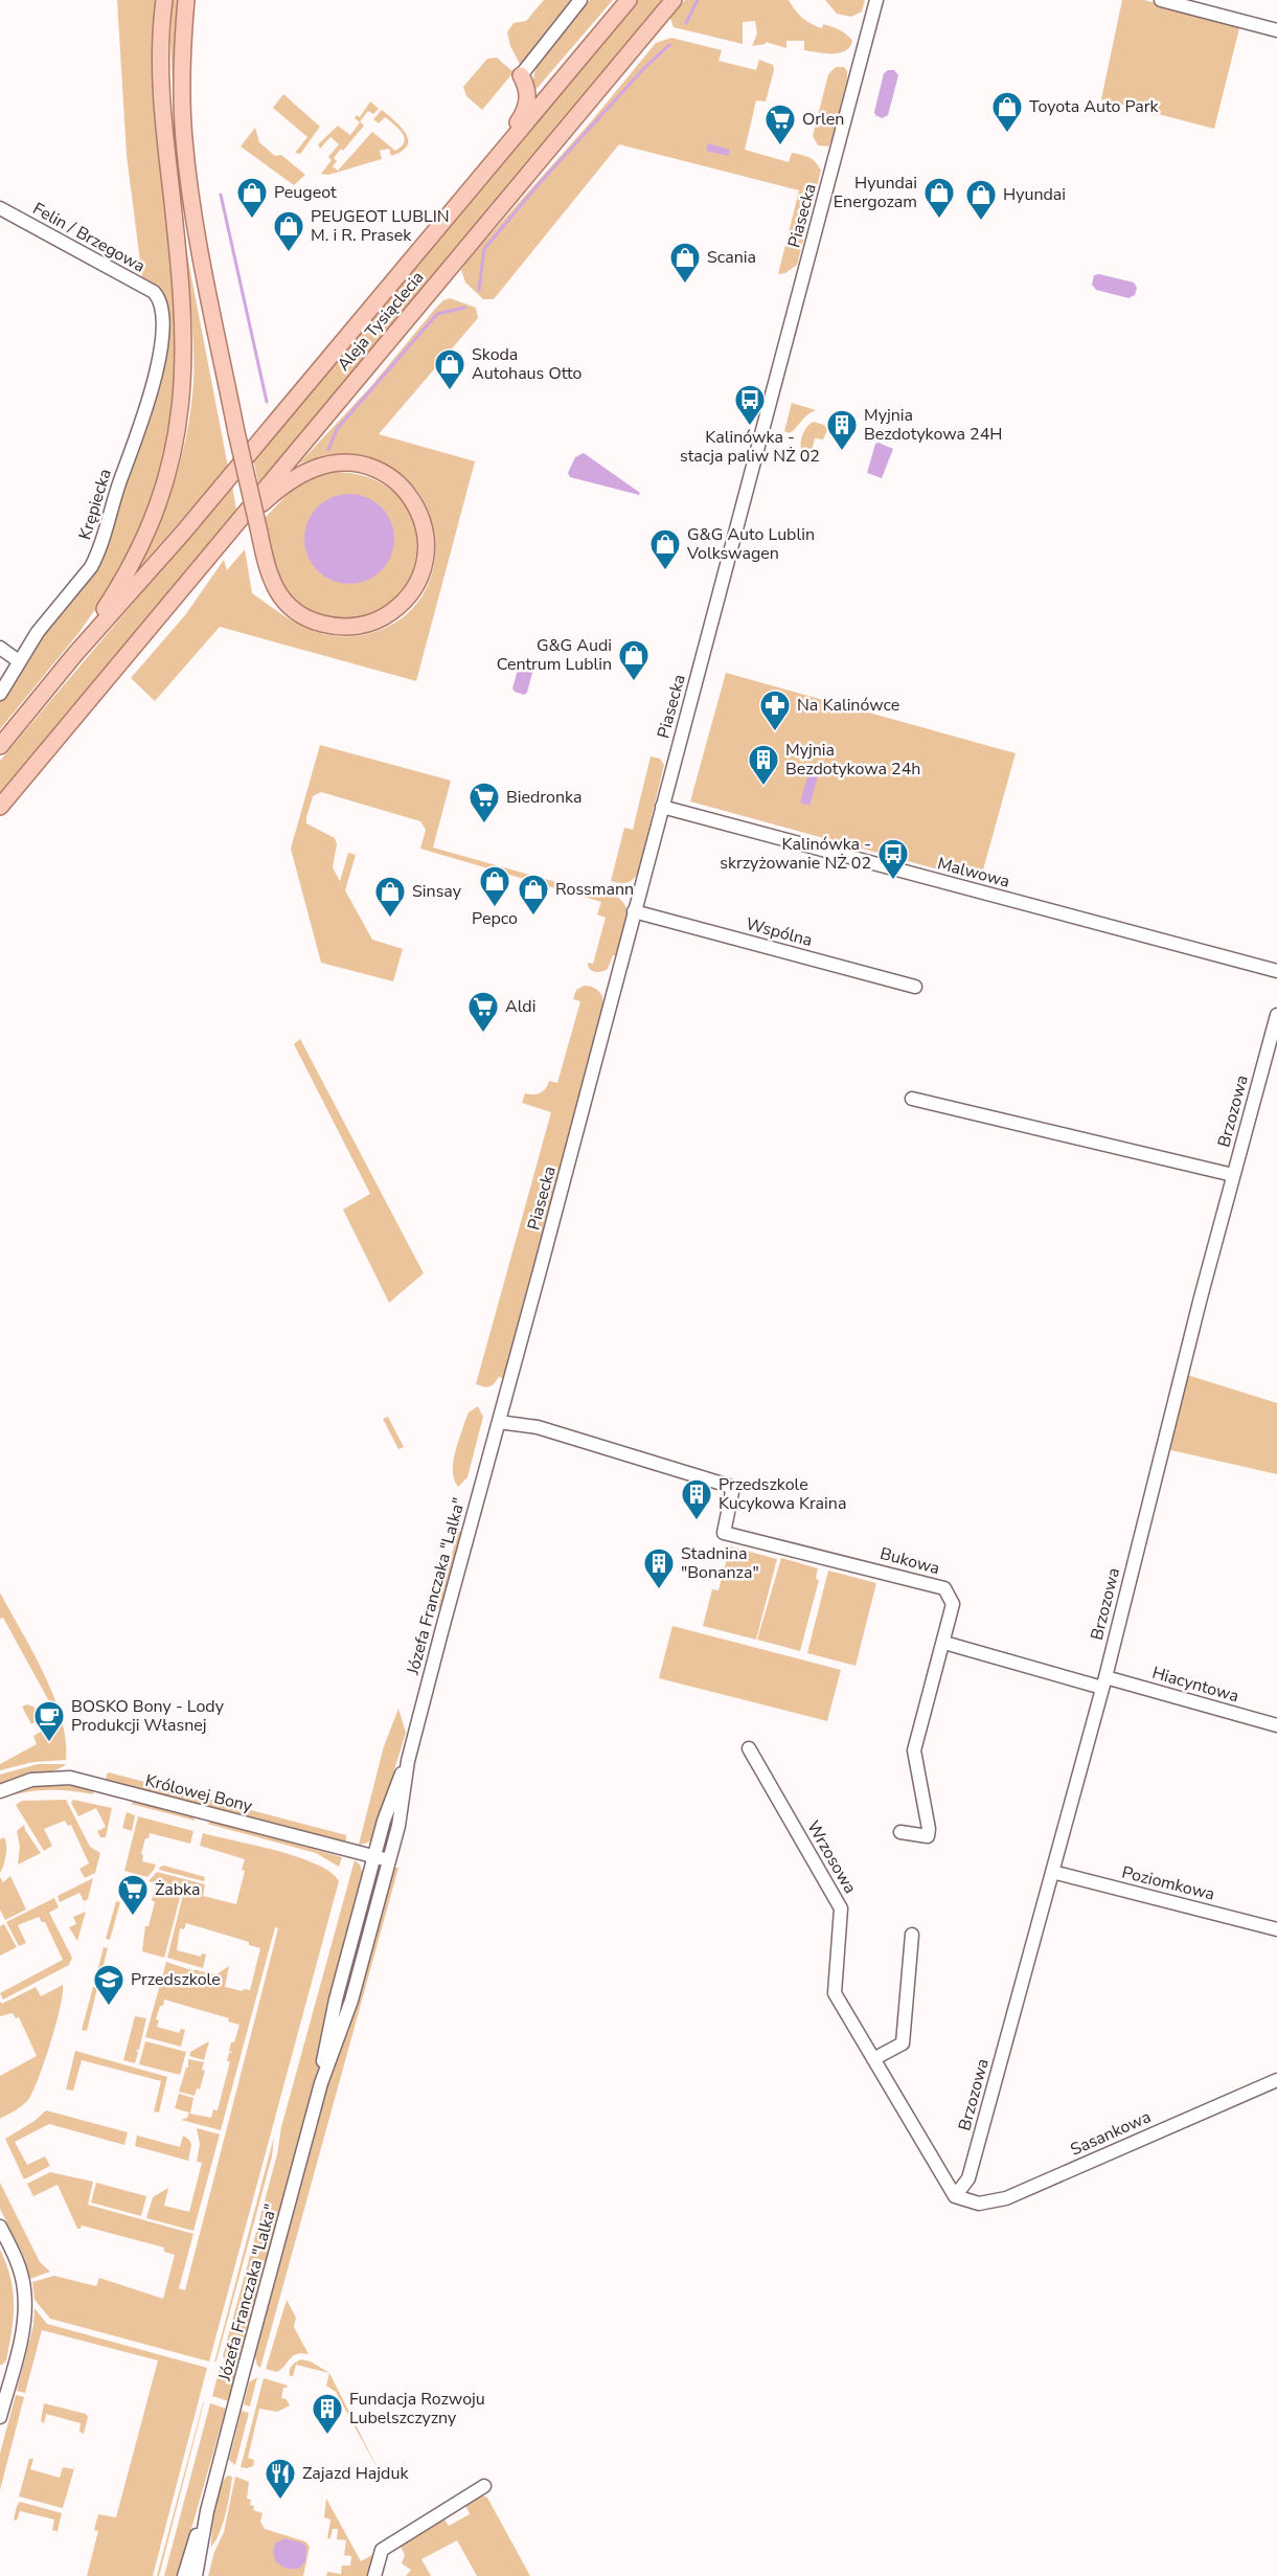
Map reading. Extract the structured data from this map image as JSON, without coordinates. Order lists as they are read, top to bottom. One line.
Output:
{"streets":{"main road":["Aleja Tysiąclecia"],"street":["Piasecka","Felin / Brzegowa","Krępiecka","Malwowa","Wspólna","Brzozowa","Bukowa","Józefa Franczaka \"Lalka\"","Hiacyntowa","Królowej Bony","Wrzosowa","Poziomkowa","Sasankowa"]},"crossings":[["Piasecka","Malwowa"],["Piasecka","Wspólna"],["Piasecka","Bukowa"],["Piasecka","Józefa Franczaka \"Lalka\""],["Felin / Brzegowa","Krępiecka"],["Brzozowa","Hiacyntowa"],["Brzozowa","Wrzosowa"],["Brzozowa","Poziomkowa"],["Brzozowa","Sasankowa"],["Bukowa","Józefa Franczaka \"Lalka\""],["Józefa Franczaka \"Lalka\"","Królowej Bony"],["Wrzosowa","Sasankowa"]],"places":{"shop":["Toyota Auto Park","Peugeot","Hyundai Energozam","Hyundai","PEUGEOT LUBLIN M. i R. Prasek","Scania","Skoda Autohaus Otto","G&G Auto Lublin Volkswagen","G&G Audi Centrum Lublin","Pepco","Rossmann","Sinsay"],"supermarket":["Orlen","Biedronka","Aldi","Żabka"],"bus stop":["Kalinówka - stacja paliw NŻ 02","Kalinówka - skrzyżowanie NŻ 02"],"building":["Myjnia Bezdotykowa 24H","Myjnia Bezdotykowa 24h","Przedszkole Kucykowa Kraina","Stadnina \"Bonanza\"","Fundacja Rozwoju Lubelszczyzny"],"pharmacy":["Na Kalinówce"],"cafe":["BOSKO Bony - Lody Produkcji Własnej"],"school or university":["Przedszkole"],"restaurant":["Zajazd Hajduk"]}}
